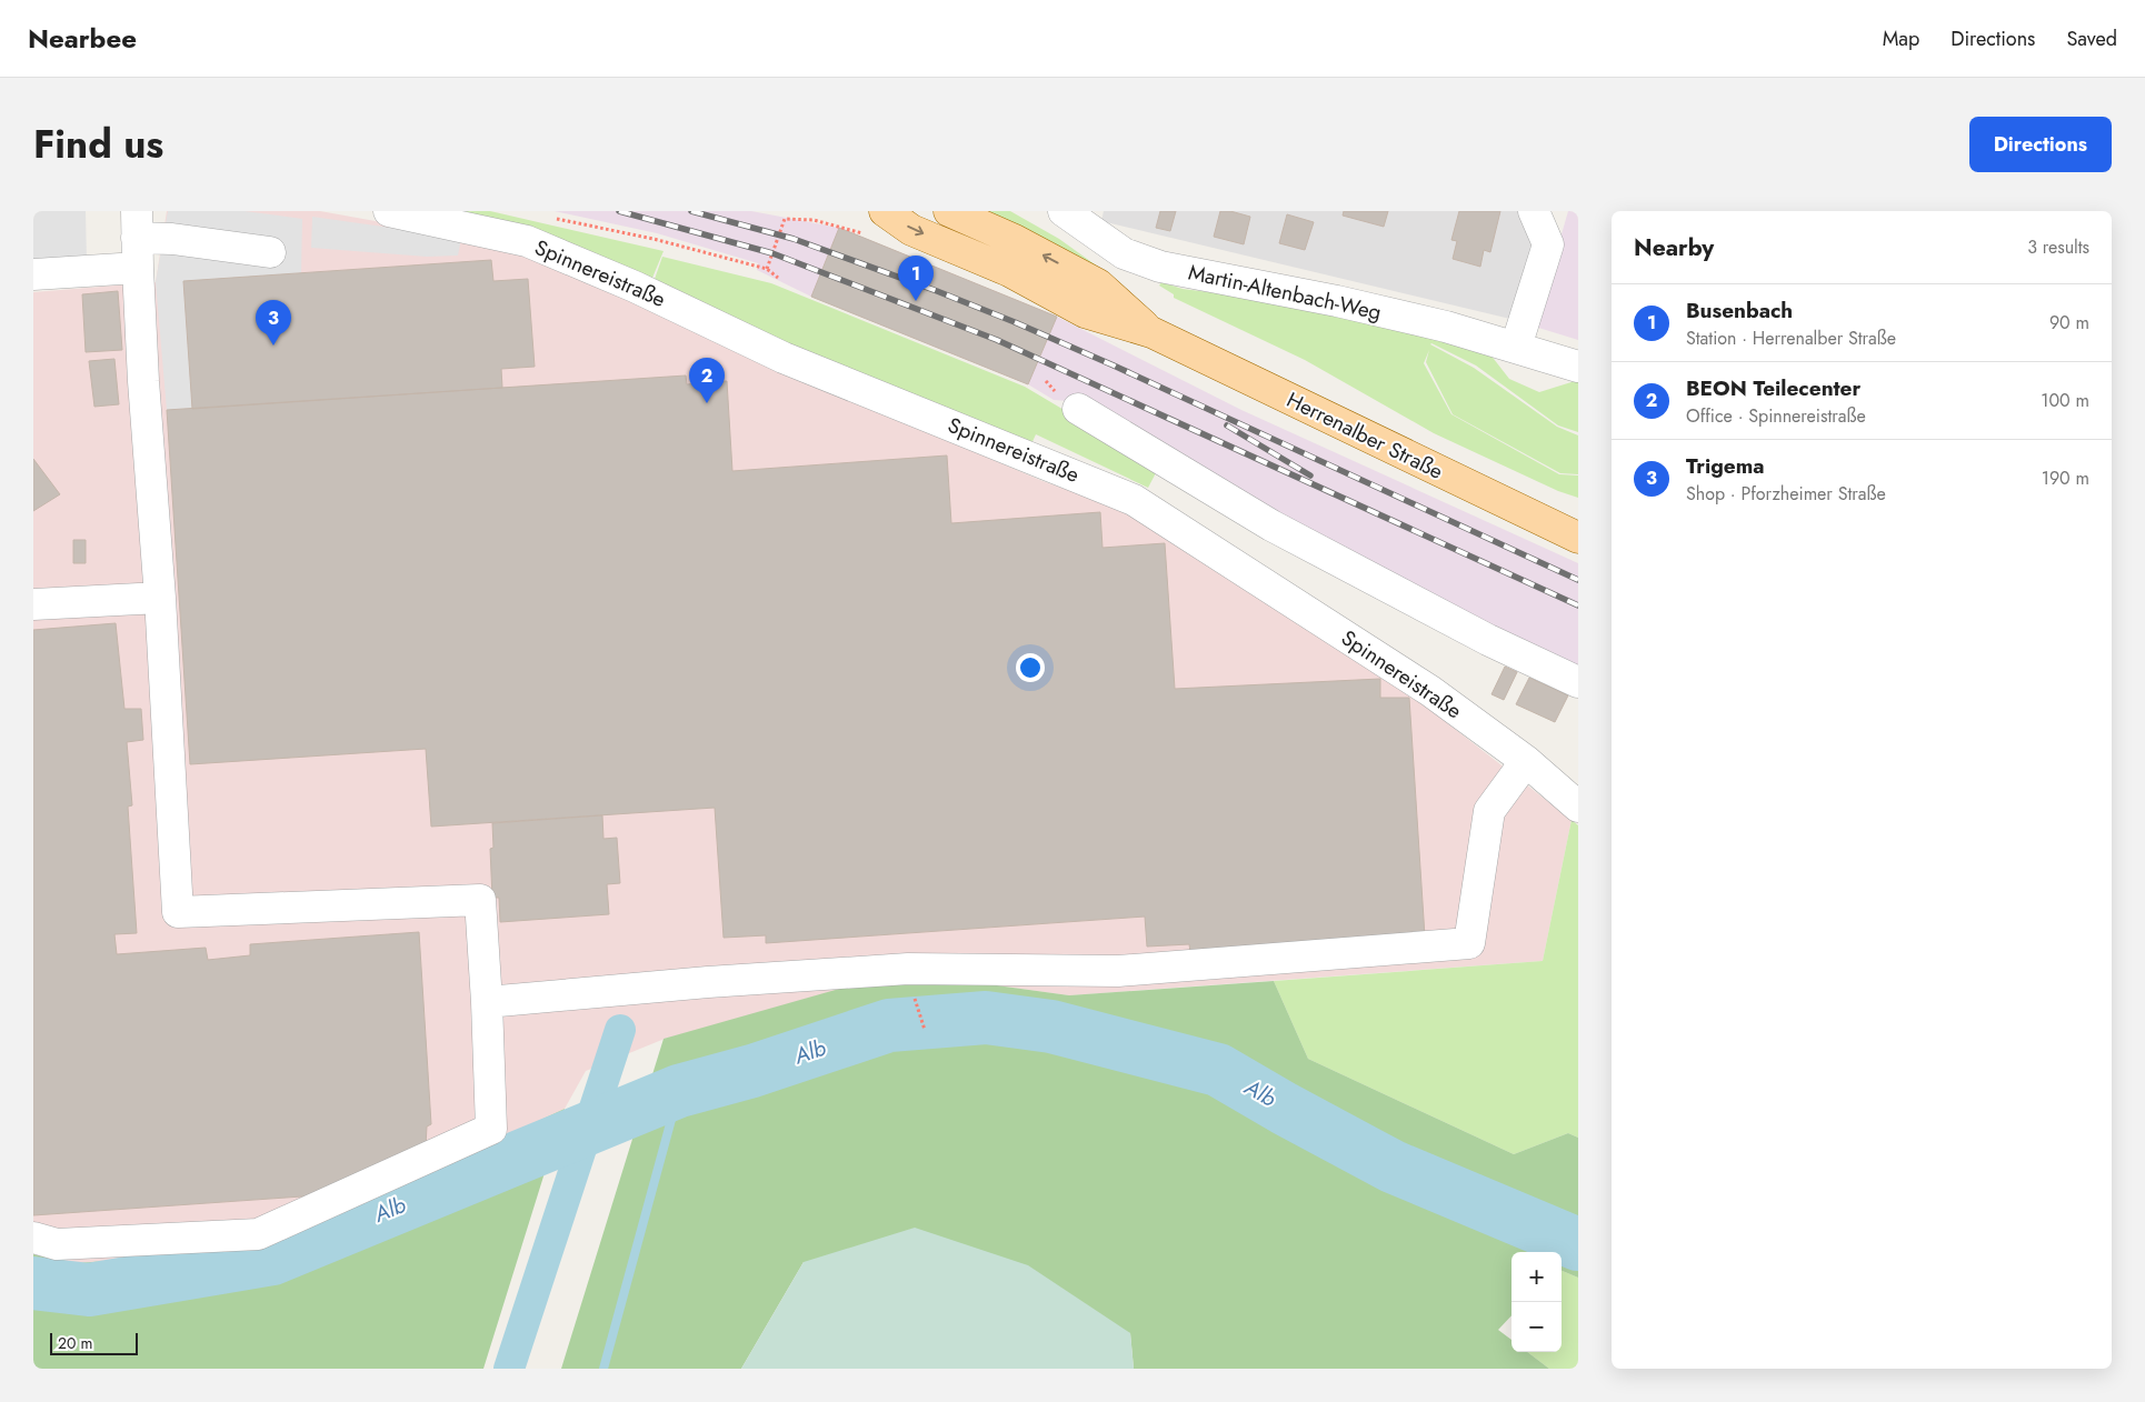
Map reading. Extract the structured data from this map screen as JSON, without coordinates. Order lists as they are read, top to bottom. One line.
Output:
{"streets":{"main road":["Herrenalber Straße"],"street":["Spinnereistraße","Martin-Altenbach-Weg"]},"water":["Alb"],"scale_bar":"20 m","page":{"header":"Nearbee","nav":["Map","Directions","Saved"],"title":"Find us","buttons":"Directions","heading":["Nearby","3 results"],"pins":["1","3","2"],"list":[{"mark":"1","name":"Busenbach","note":"Station · Herrenalber Straße","value":"90 m"},{"mark":"2","name":"BEON Teilecenter","note":"Office · Spinnereistraße","value":"100 m"},{"mark":"3","name":"Trigema","note":"Shop · Pforzheimer Straße","value":"190 m"}],"map_buttons":["+","−"],"scale":"20 m"}}
